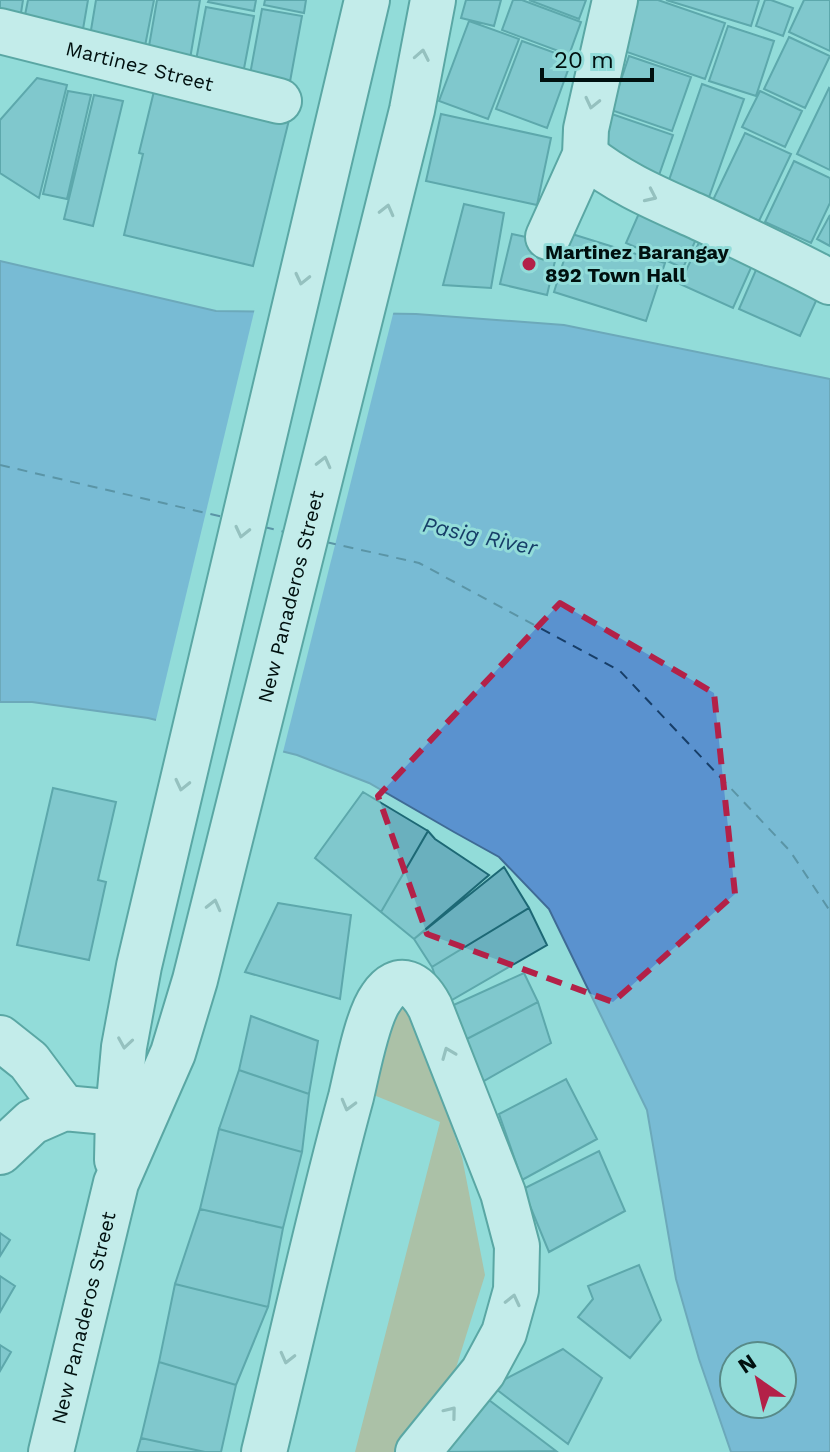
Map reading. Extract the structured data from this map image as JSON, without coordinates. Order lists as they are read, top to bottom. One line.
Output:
{"streets":{"main road":["Martinez Street","New Panaderos Street"]},"water":["Pasig River"],"places":["Martinez Barangay 892 Town Hall"],"scale_bar":"20 m","north":"top left"}
